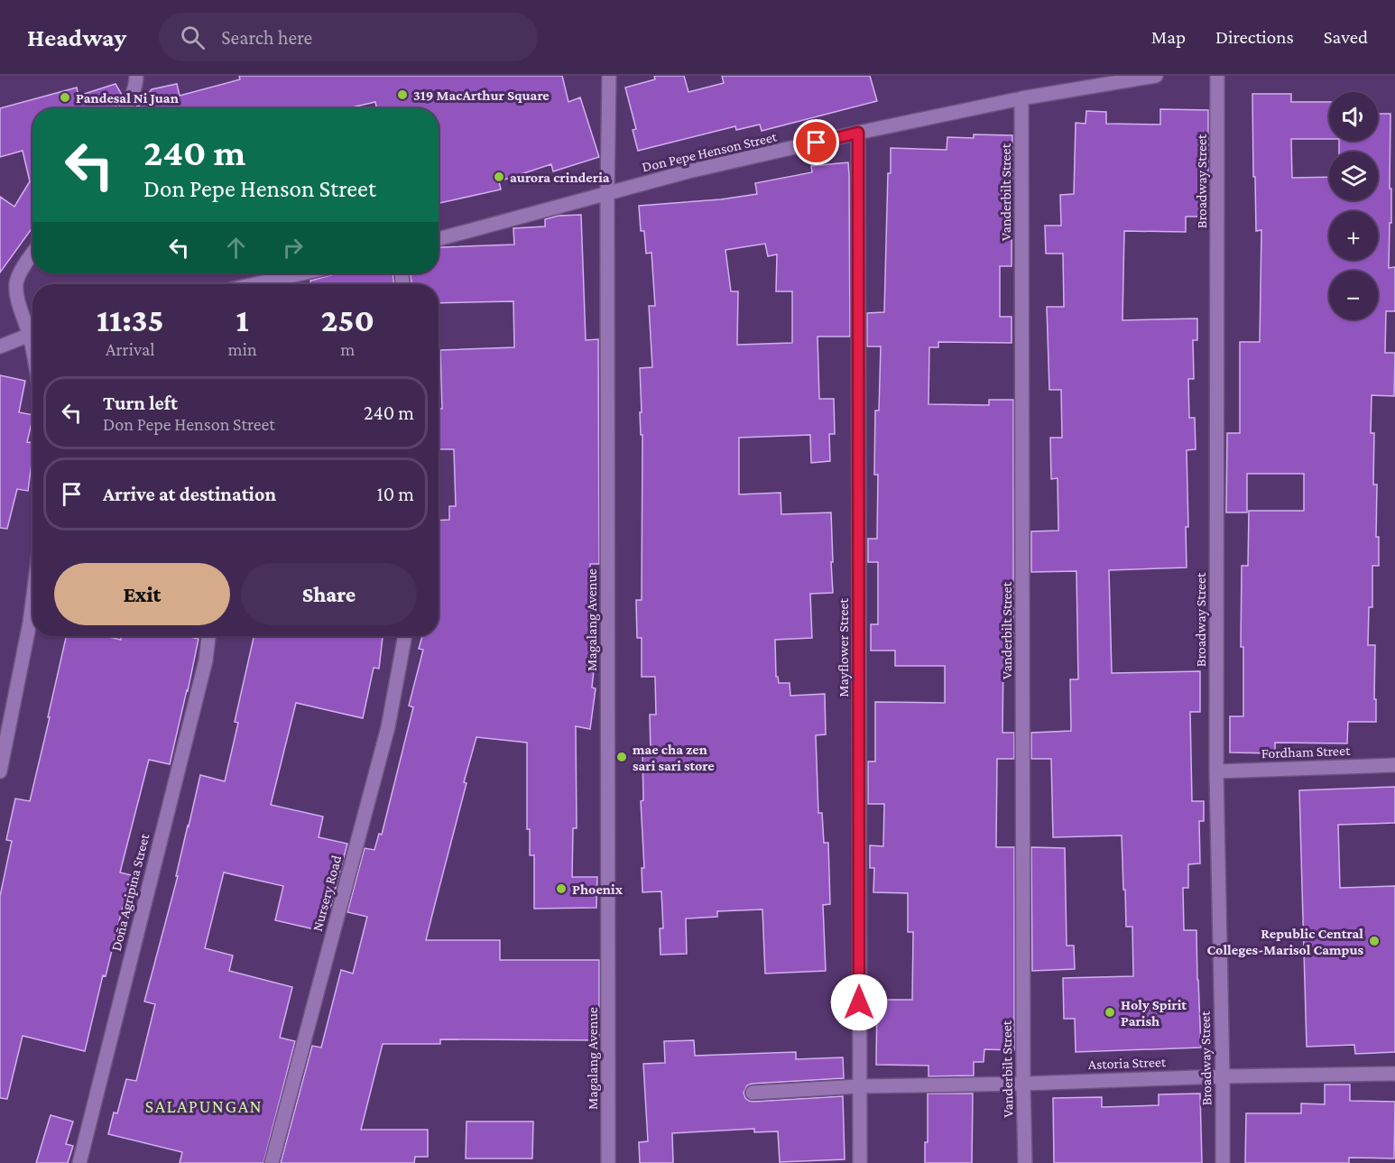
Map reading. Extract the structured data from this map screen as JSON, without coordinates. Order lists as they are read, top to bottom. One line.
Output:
{"streets":{"street":["Don Pepe Henson Street","Broadway Street","Vanderbilt Street","Magalang Avenue","Mayflower Street","Fordham Street","Doña Agripina Street","Nursery Road","Astoria Street"]},"crossings":[["Don Pepe Henson Street","Vanderbilt Street"],["Don Pepe Henson Street","Magalang Avenue"],["Don Pepe Henson Street","Mayflower Street"],["Broadway Street","Fordham Street"],["Broadway Street","Astoria Street"],["Vanderbilt Street","Astoria Street"],["Mayflower Street","Astoria Street"]],"districts":["SALAPUNGAN"],"places":["319 MacArthur Square","Pandesal Ni Juan","aurora crinderia","mae cha zen sari sari store","Phoenix","Republic Central Colleges-Marisol Campus","Holy Spirit Parish"],"page":{"header":"Headway","search":"Search here","nav":["Map","Directions","Saved"],"map_buttons":["+","−"],"turn":["240 m","Don Pepe Henson Street"],"eta":["11:35","Arrival","1","min","250","m"],"list":[{"name":"Turn left","note":"Don Pepe Henson Street","value":"240 m"},{"name":"Arrive at destination","value":"10 m"}],"buttons":["Exit","Share"]}}
